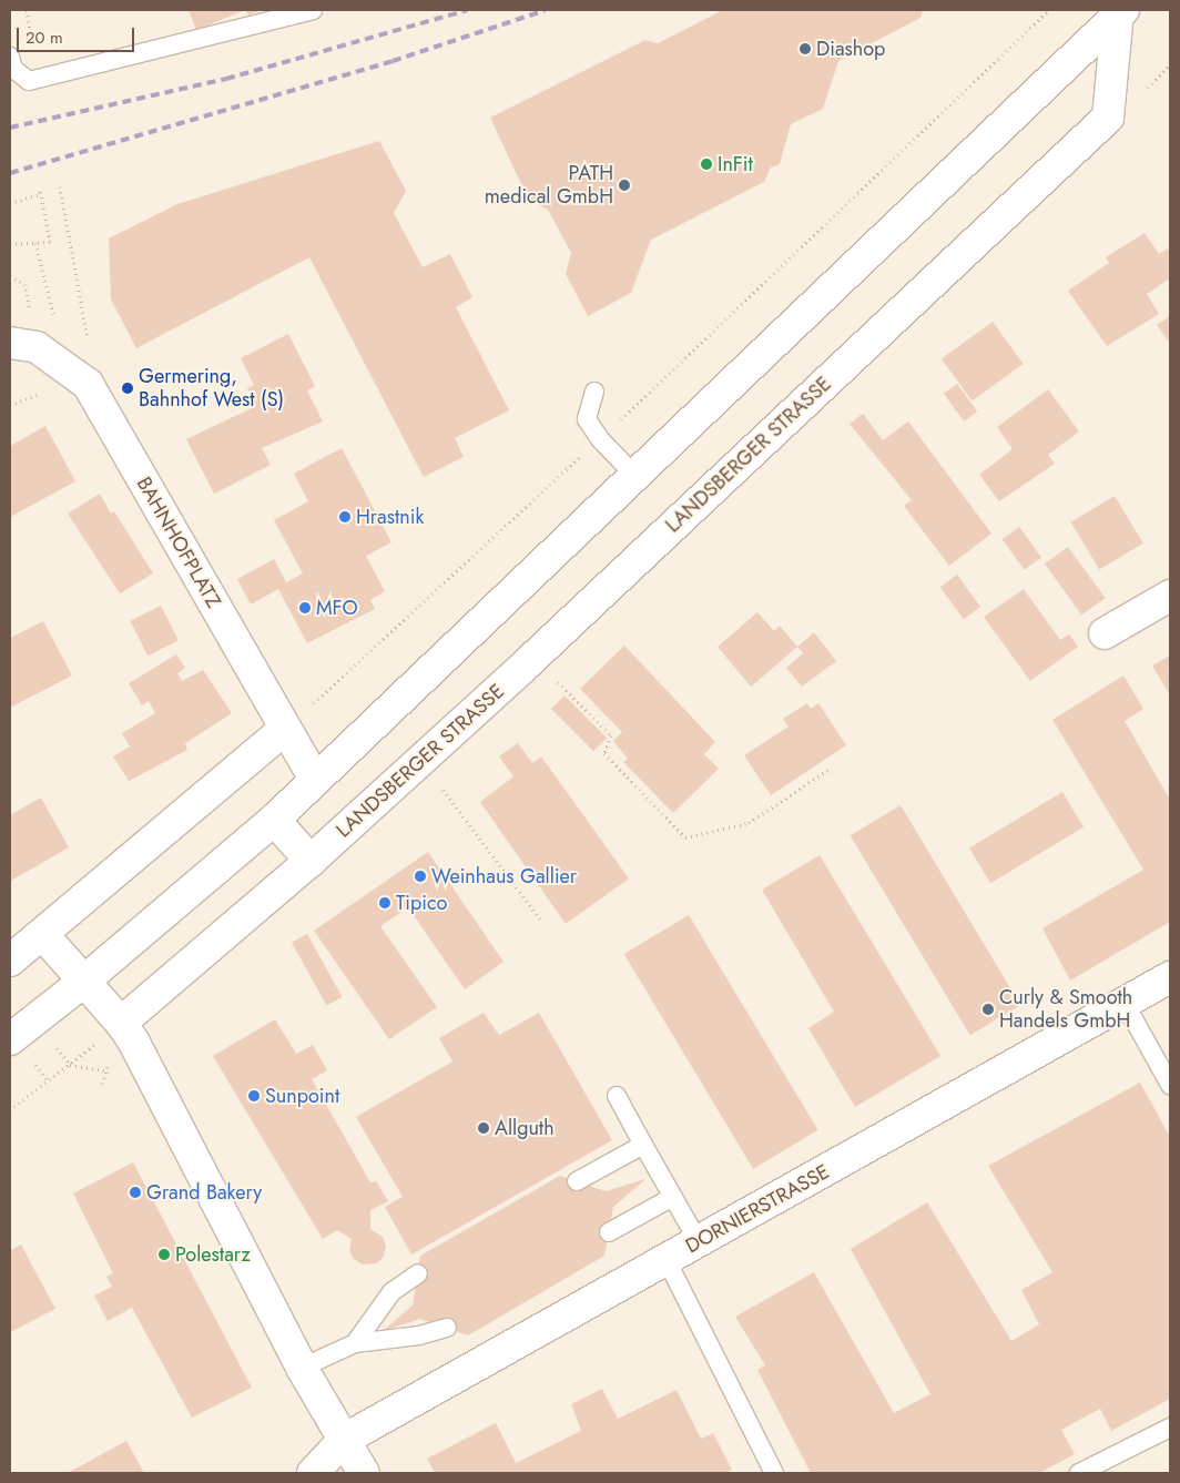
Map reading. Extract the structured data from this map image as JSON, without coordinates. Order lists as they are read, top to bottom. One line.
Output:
{"streets":{"street":["LANDSBERGER STRASSE","BAHNHOFPLATZ","DORNIERSTRASSE"]},"crossings":[["LANDSBERGER STRASSE","BAHNHOFPLATZ"]],"places":["Diashop","InFit","PATH medical GmbH","Germering, Bahnhof West (S)","Hrastnik","MFO","Weinhaus Gallier","Tipico","Curly & Smooth Handels GmbH","Sunpoint","Allguth","Grand Bakery","Polestarz"],"scale_bar":"20 m"}
